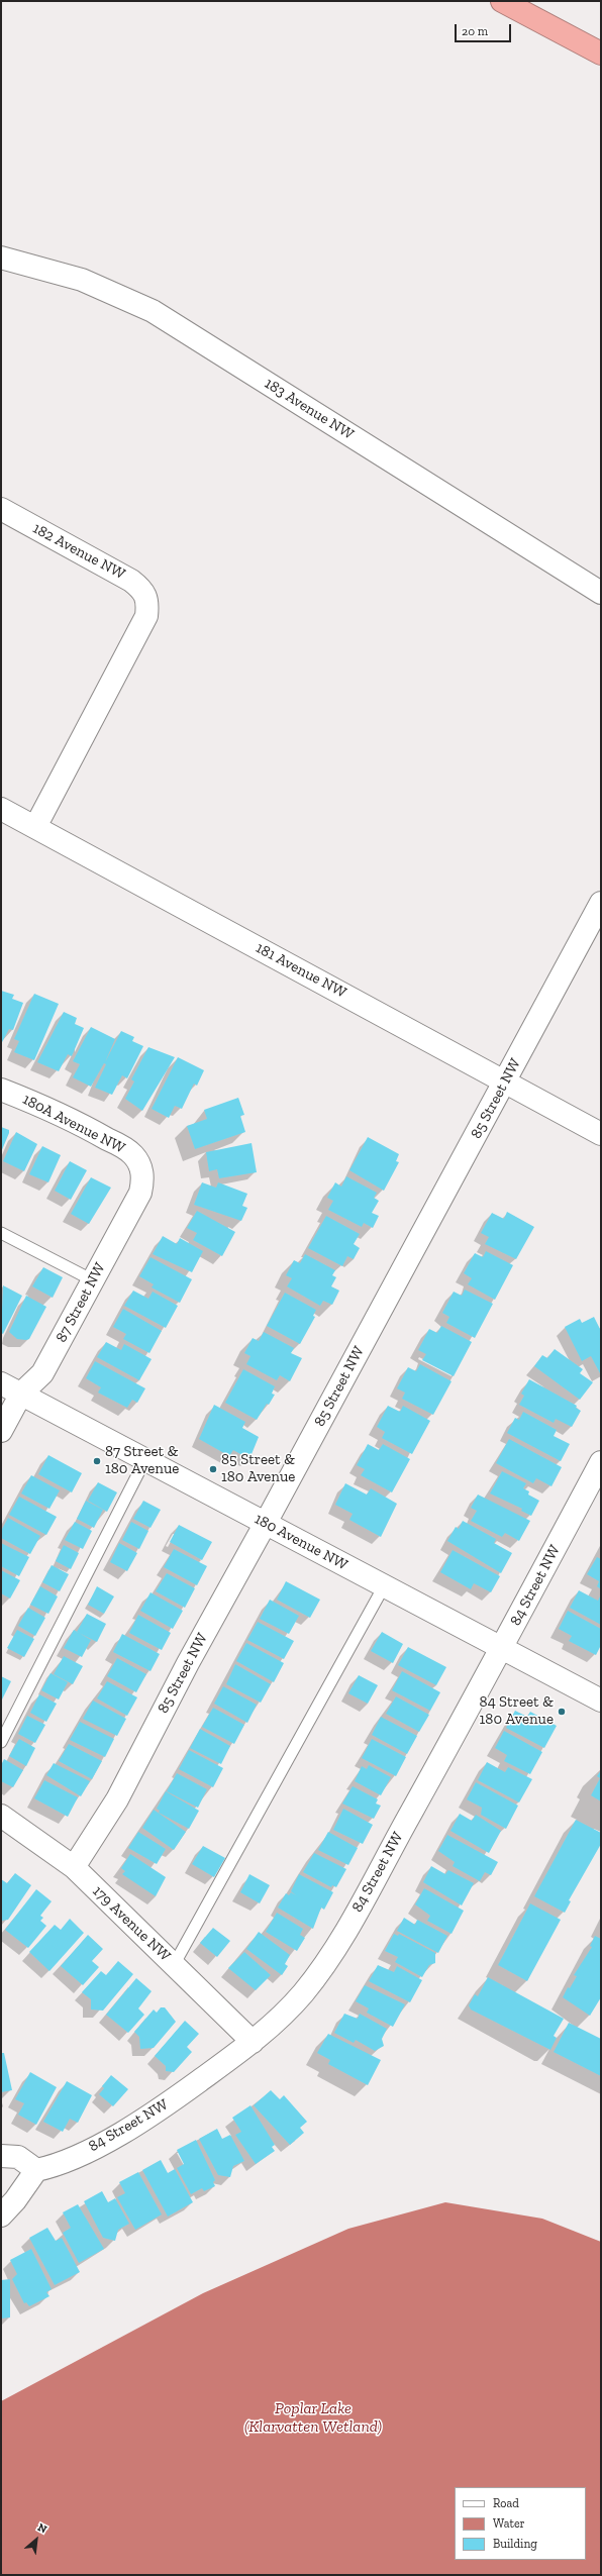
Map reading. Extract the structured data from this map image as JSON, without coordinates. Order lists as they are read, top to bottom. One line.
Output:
{"streets":{"street":["183 Avenue NW","182 Avenue NW","181 Avenue NW","85 Street NW","180A Avenue NW","87 Street NW","180 Avenue NW","84 Street NW","179 Avenue NW"]},"crossings":[["182 Avenue NW","181 Avenue NW"],["181 Avenue NW","85 Street NW"],["85 Street NW","180 Avenue NW"],["85 Street NW","179 Avenue NW"],["180A Avenue NW","87 Street NW"],["87 Street NW","180 Avenue NW"],["180 Avenue NW","84 Street NW"],["84 Street NW","179 Avenue NW"]],"water":["Poplar Lake (Klarvatten Wetland)"],"places":["87 Street & 180 Avenue","85 Street & 180 Avenue","84 Street & 180 Avenue"],"legend":["Road","Water","Building"],"scale_bar":"20 m","north":"top right"}
